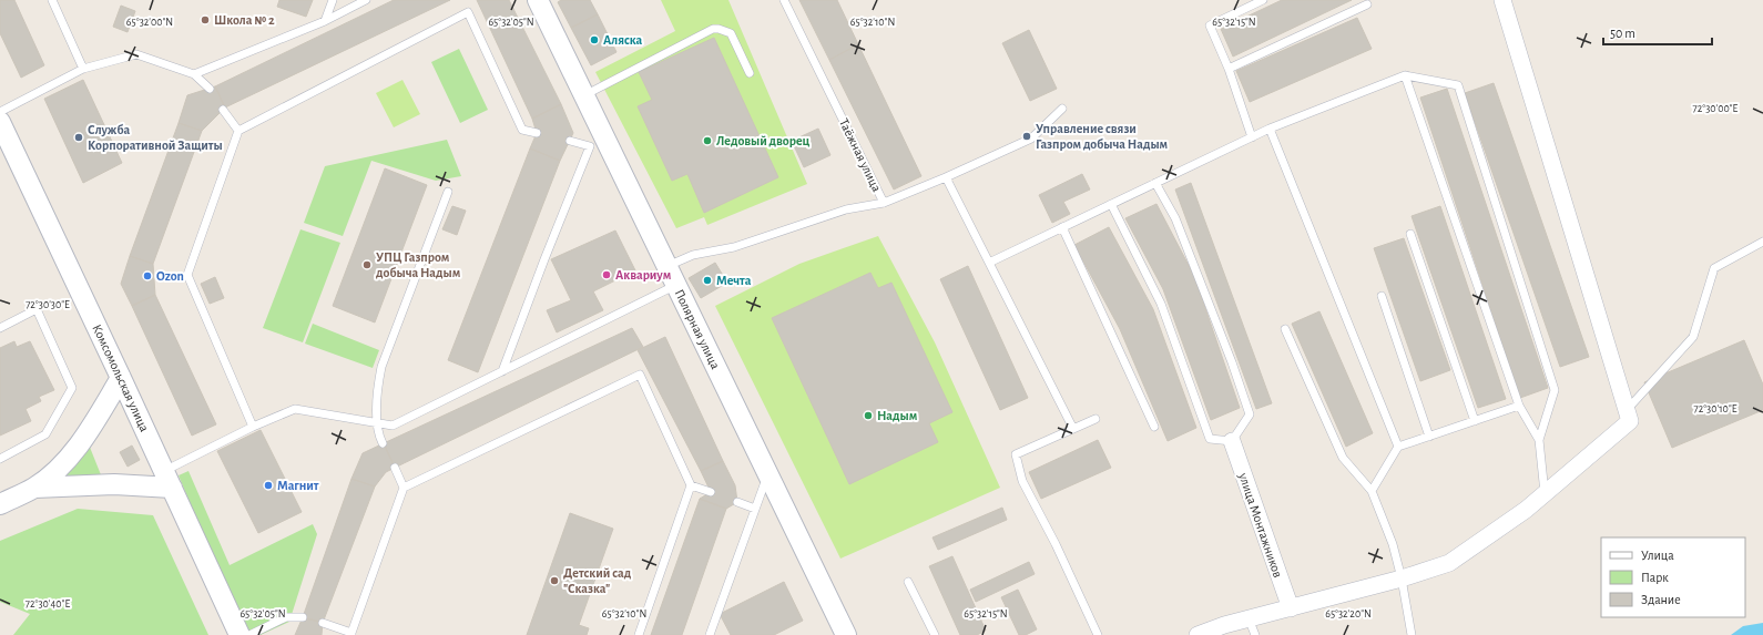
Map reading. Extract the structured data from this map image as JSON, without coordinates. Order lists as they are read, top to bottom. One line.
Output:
{"streets":{"street":["Полярная улица","Комсомольская улица","улица Монтажников"],"lane":["Таёжная улица"]},"crossings":[["Таёжная улица","Полярная улица"]],"places":["Школа № 2","Аляска","Управление связи Газпром добыча Надым","Служба Корпоративной Защиты","Ледовый дворец","УПЦ Газпром добыча Надым","Аквариум","Ozon","Мечта","Надым","Магнит","Детский сад \"Сказка\""],"legend":["Улица","Парк","Здание"],"scale_bar":"50 m","coordinates":["65°32'00\"N","65°32'05\"N","65°32'10\"N","65°32'15\"N","72°30'00\"E","72°30'30\"E","72°30'10\"E","72°30'40\"E","65°32'20\"N"]}
